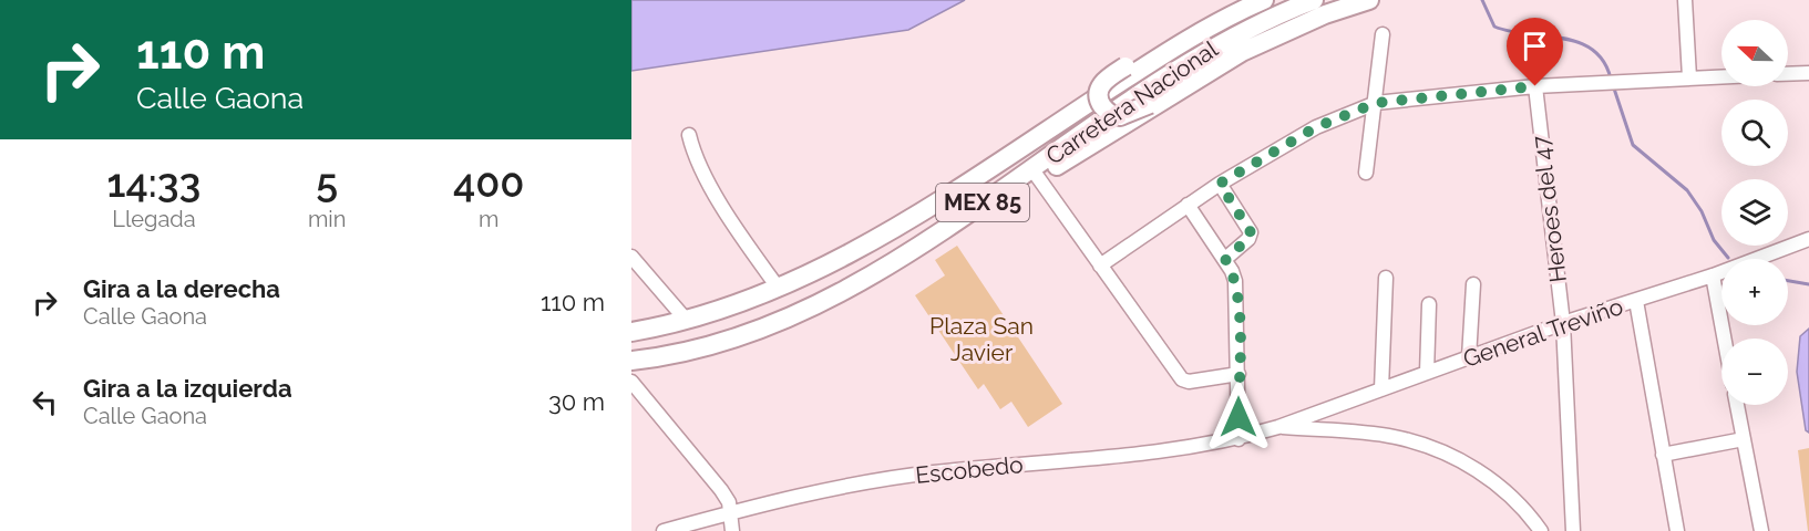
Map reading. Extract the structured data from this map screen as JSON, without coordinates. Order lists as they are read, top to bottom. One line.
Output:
{"streets":{"highway":["Carretera Nacional","MEX 85"],"street":["Heroes del 47","General Treviño","Escobedo"]},"crossings":[["Carretera Nacional","MEX 85"],["Heroes del 47","General Treviño"],["General Treviño","Escobedo"]],"parks":["Plaza San Javier"],"north":"left","page":{"turn":["110 m","Calle Gaona"],"map_buttons":["+","−"],"eta":["14:33","Llegada","5","min","400","m"],"list":[{"name":"Gira a la derecha","note":"Calle Gaona","value":"110 m"},{"name":"Gira a la izquierda","note":"Calle Gaona","value":"30 m"}]}}
